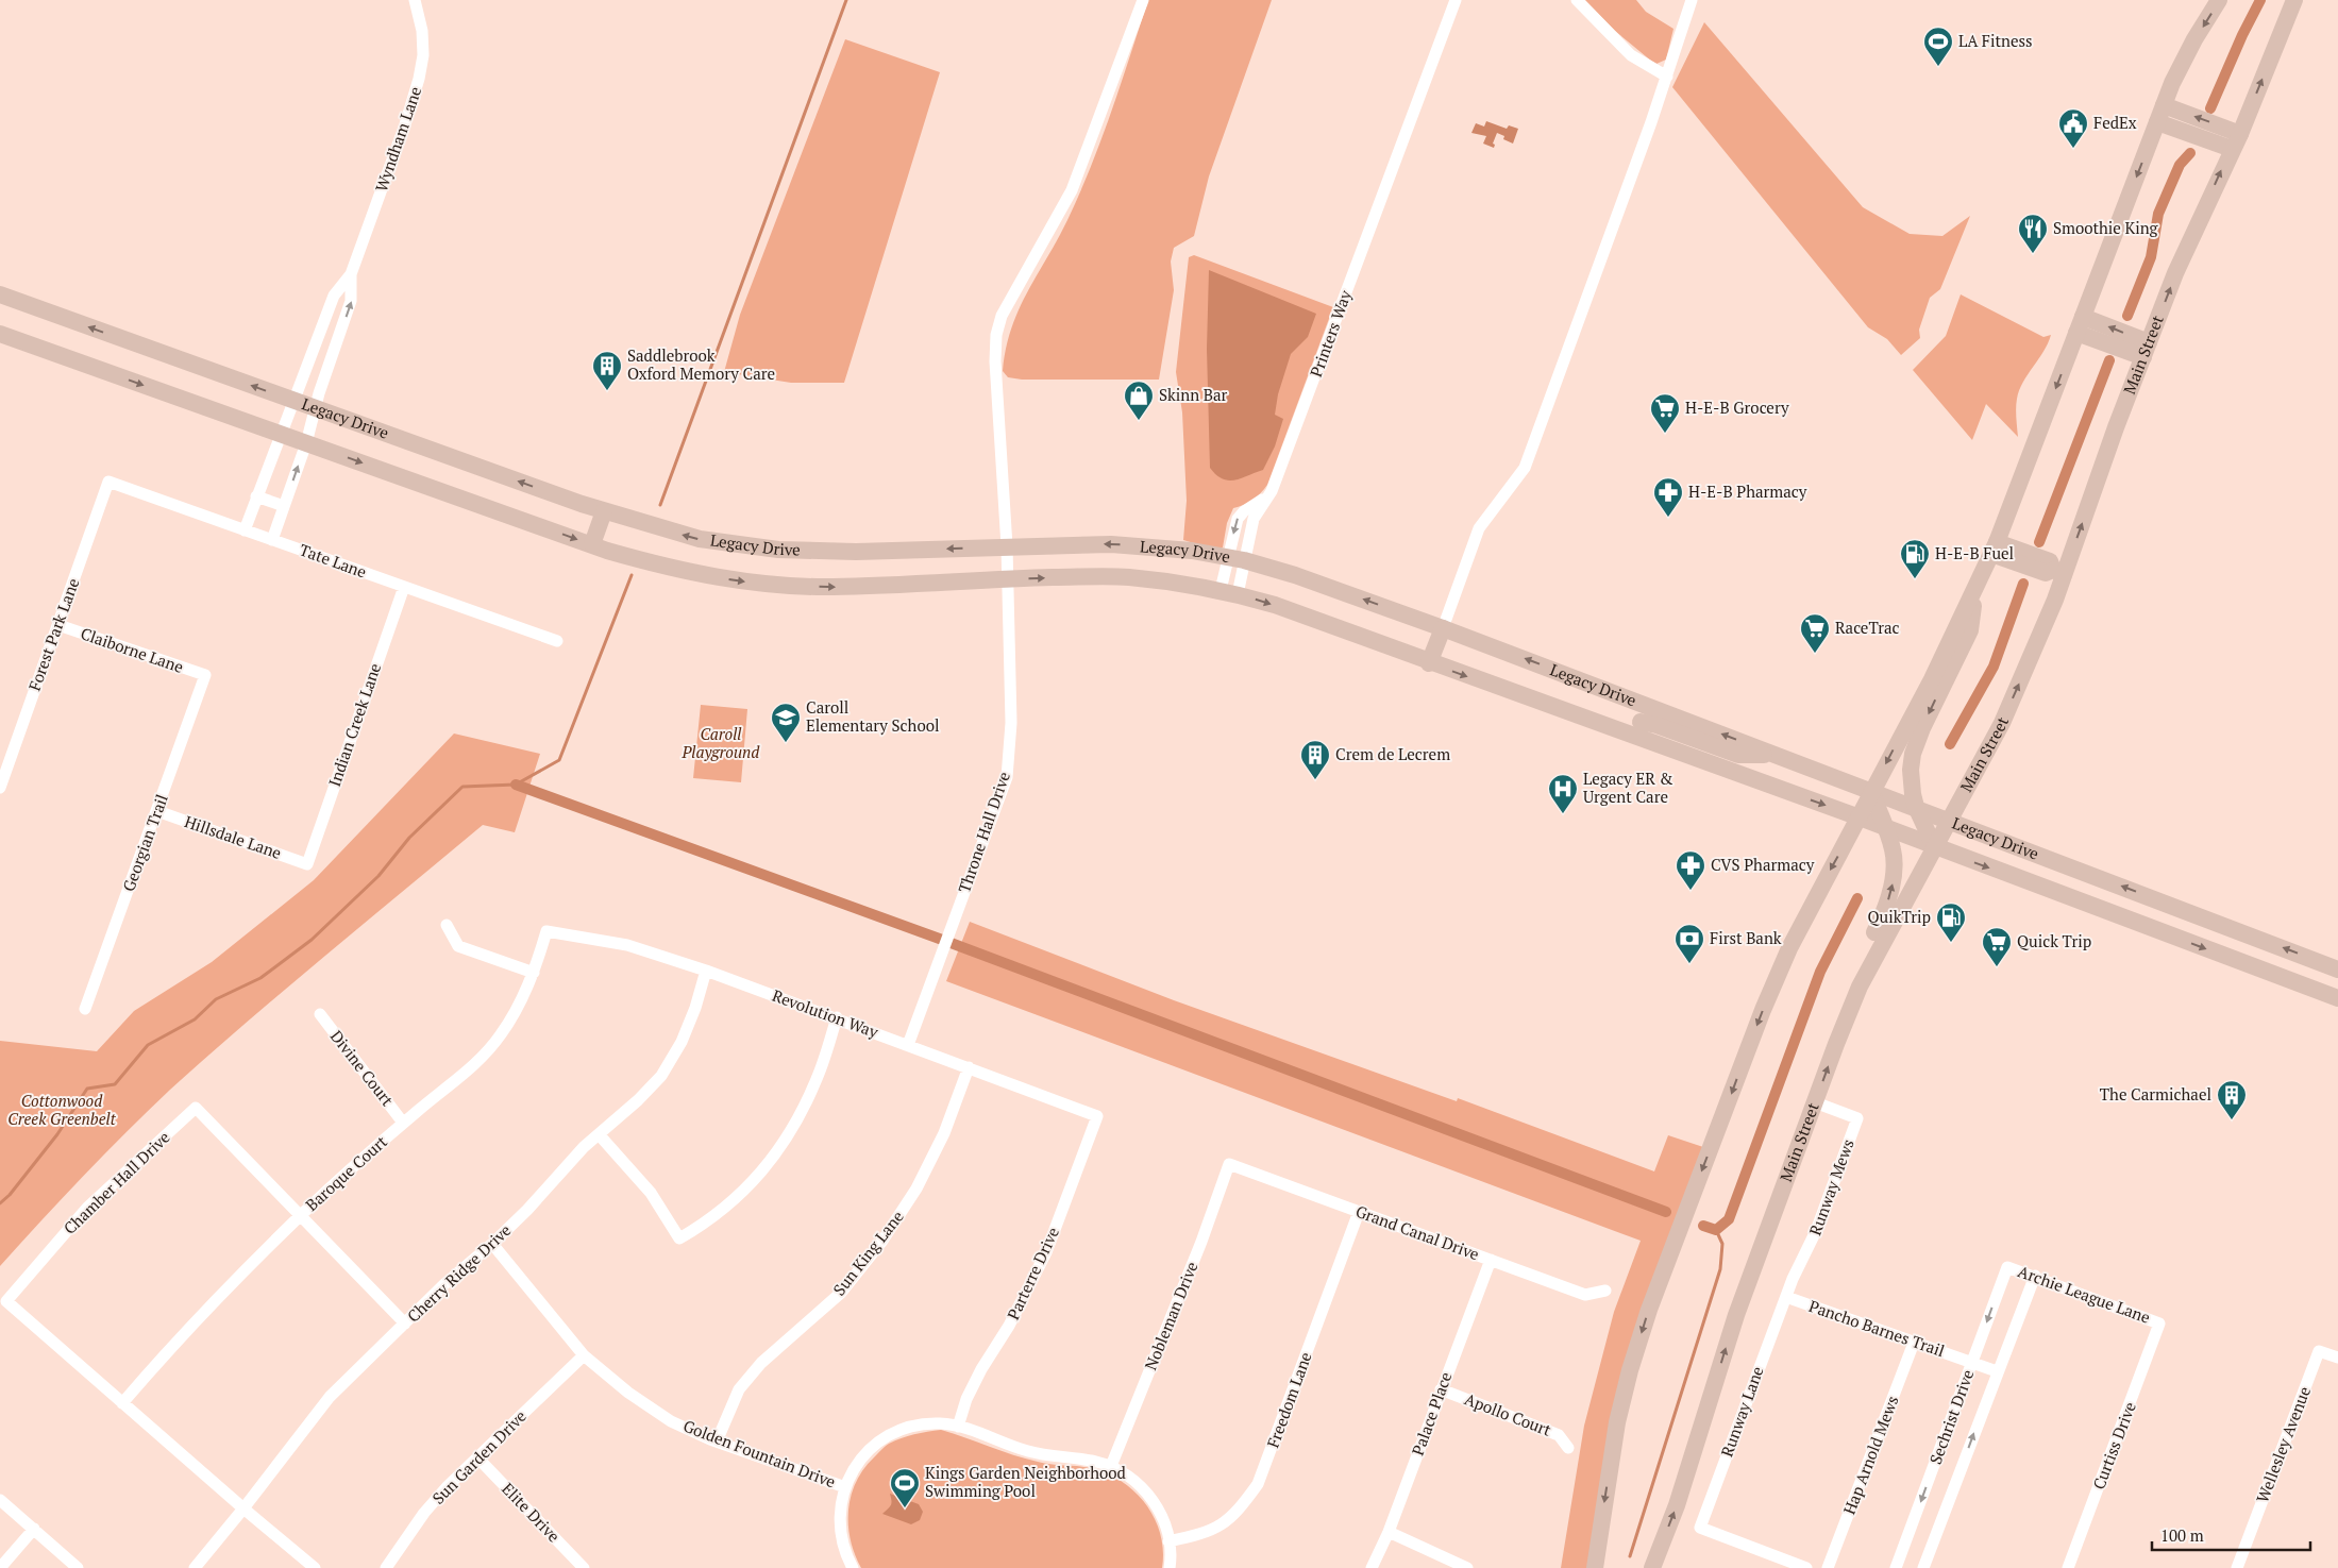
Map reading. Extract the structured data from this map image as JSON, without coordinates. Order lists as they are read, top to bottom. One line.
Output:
{"streets":{"main road":["Main Street","Legacy Drive"],"street":["Wyndham Lane","Printers Way","Tate Lane","Forest Park Lane","Claiborne Lane","Indian Creek Lane","Throne Hall Drive","Hillsdale Lane","Georgian Trail","Revolution Way","Divine Court","Baroque Court","Chamber Hall Drive","Runway Mews","Grand Canal Drive","Sun King Lane","Cherry Ridge Drive","Parterre Drive","Archie League Lane","Nobleman Drive","Pancho Barnes Trail","Freedom Lane","Runway Lane","Palace Place","Apollo Court","Sechrist Drive","Wellesley Avenue","Curtiss Drive","Golden Fountain Drive","Hap Arnold Mews","Sun Garden Drive","Elite Drive"]},"crossings":[["Wyndham Lane","Legacy Drive"],["Wyndham Lane","Tate Lane"],["Printers Way","Legacy Drive"],["Main Street","Legacy Drive"],["Main Street","Runway Mews"],["Legacy Drive","Throne Hall Drive"],["Tate Lane","Forest Park Lane"],["Tate Lane","Indian Creek Lane"],["Forest Park Lane","Claiborne Lane"],["Claiborne Lane","Georgian Trail"],["Indian Creek Lane","Hillsdale Lane"],["Throne Hall Drive","Revolution Way"],["Hillsdale Lane","Georgian Trail"],["Revolution Way","Baroque Court"],["Revolution Way","Sun King Lane"],["Revolution Way","Cherry Ridge Drive"],["Revolution Way","Parterre Drive"],["Divine Court","Baroque Court"],["Baroque Court","Chamber Hall Drive"],["Chamber Hall Drive","Cherry Ridge Drive"],["Runway Mews","Pancho Barnes Trail"],["Runway Mews","Runway Lane"],["Grand Canal Drive","Nobleman Drive"],["Grand Canal Drive","Freedom Lane"],["Grand Canal Drive","Palace Place"],["Sun King Lane","Golden Fountain Drive"],["Cherry Ridge Drive","Golden Fountain Drive"],["Archie League Lane","Sechrist Drive"],["Archie League Lane","Curtiss Drive"],["Pancho Barnes Trail","Runway Lane"],["Pancho Barnes Trail","Sechrist Drive"],["Pancho Barnes Trail","Hap Arnold Mews"],["Palace Place","Apollo Court"],["Golden Fountain Drive","Sun Garden Drive"],["Sun Garden Drive","Elite Drive"]],"parks":["Caroll Playground","Cottonwood Creek Greenbelt"],"places":{"sports":["LA Fitness","Kings Garden Neighborhood Swimming Pool"],"public building":["FedEx"],"restaurant":["Smoothie King"],"building":["Saddlebrook Oxford Memory Care","Crem de Lecrem","The Carmichael"],"shop":["Skinn Bar"],"supermarket":["H-E-B Grocery","RaceTrac","Quick Trip"],"pharmacy":["H-E-B Pharmacy","CVS Pharmacy"],"fuel station":["H-E-B Fuel","QuikTrip"],"school or university":["Caroll Elementary School"],"hospital":["Legacy ER & Urgent Care"],"bank":["First Bank"]},"scale_bar":"100 m"}
